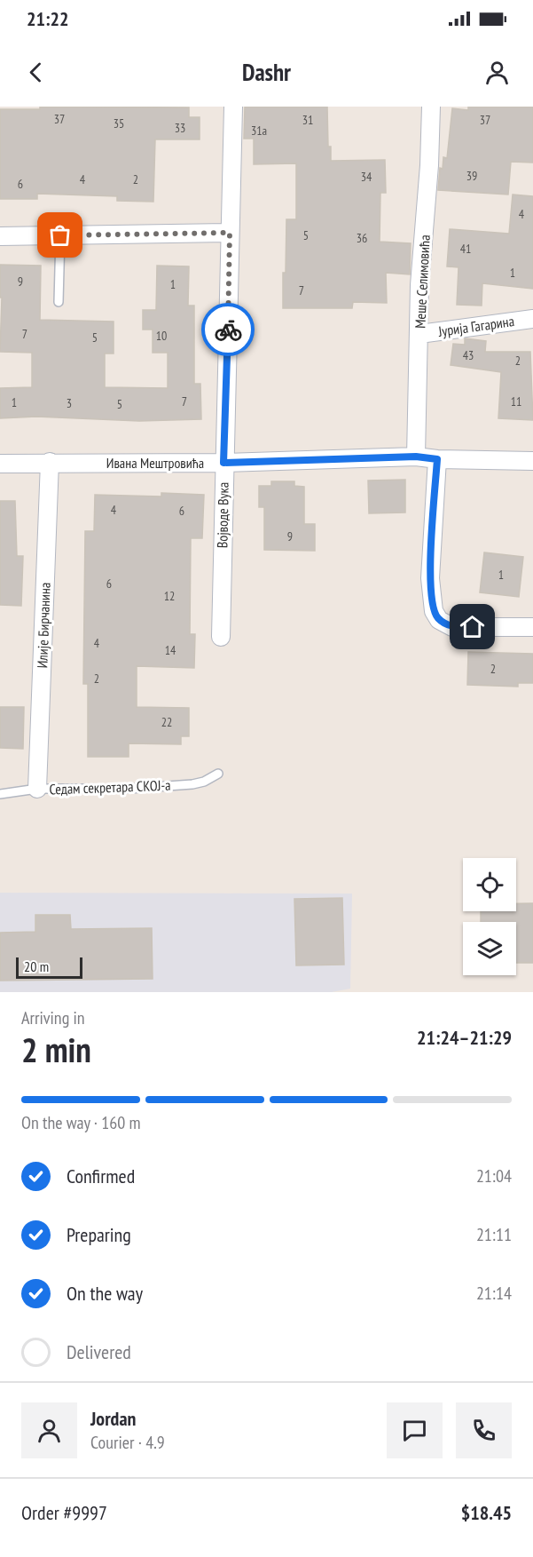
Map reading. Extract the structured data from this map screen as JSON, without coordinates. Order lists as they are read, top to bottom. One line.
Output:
{"streets":{"street":["Меше Селимовића","Јурија Гагарина","Ивана Мештровића","Војводе Вука","Илије Бирчанина"],"lane":["Седам секретара СКОЈ-а"]},"crossings":[["Меше Селимовића","Јурија Гагарина"],["Меше Селимовића","Ивана Мештровића"],["Ивана Мештровића","Војводе Вука"],["Ивана Мештровића","Илије Бирчанина"],["Илије Бирчанина","Седам секретара СКОЈ-а"]],"house_numbers":["37","31","37","35","33","31a","39","34","4","2","6","4","5","36","41","1","9","1","7","7","10","5","43","2","7","11","1","3","5","4","6","9","1","6","12","4","14","2","2","22"],"scale_bar":"20 m","page":{"status":"21:22","header":"Dashr","scale":"20 m","heading":["2 min","Arriving in","21:24–21:29"],"panel":["Jordan","Courier · 4.9","Order #9997","$18.45"],"bar":"On the way · 160 m","list":[["Confirmed","21:04"],["Preparing","21:11"],["On the way","21:14"],"Delivered"]}}
